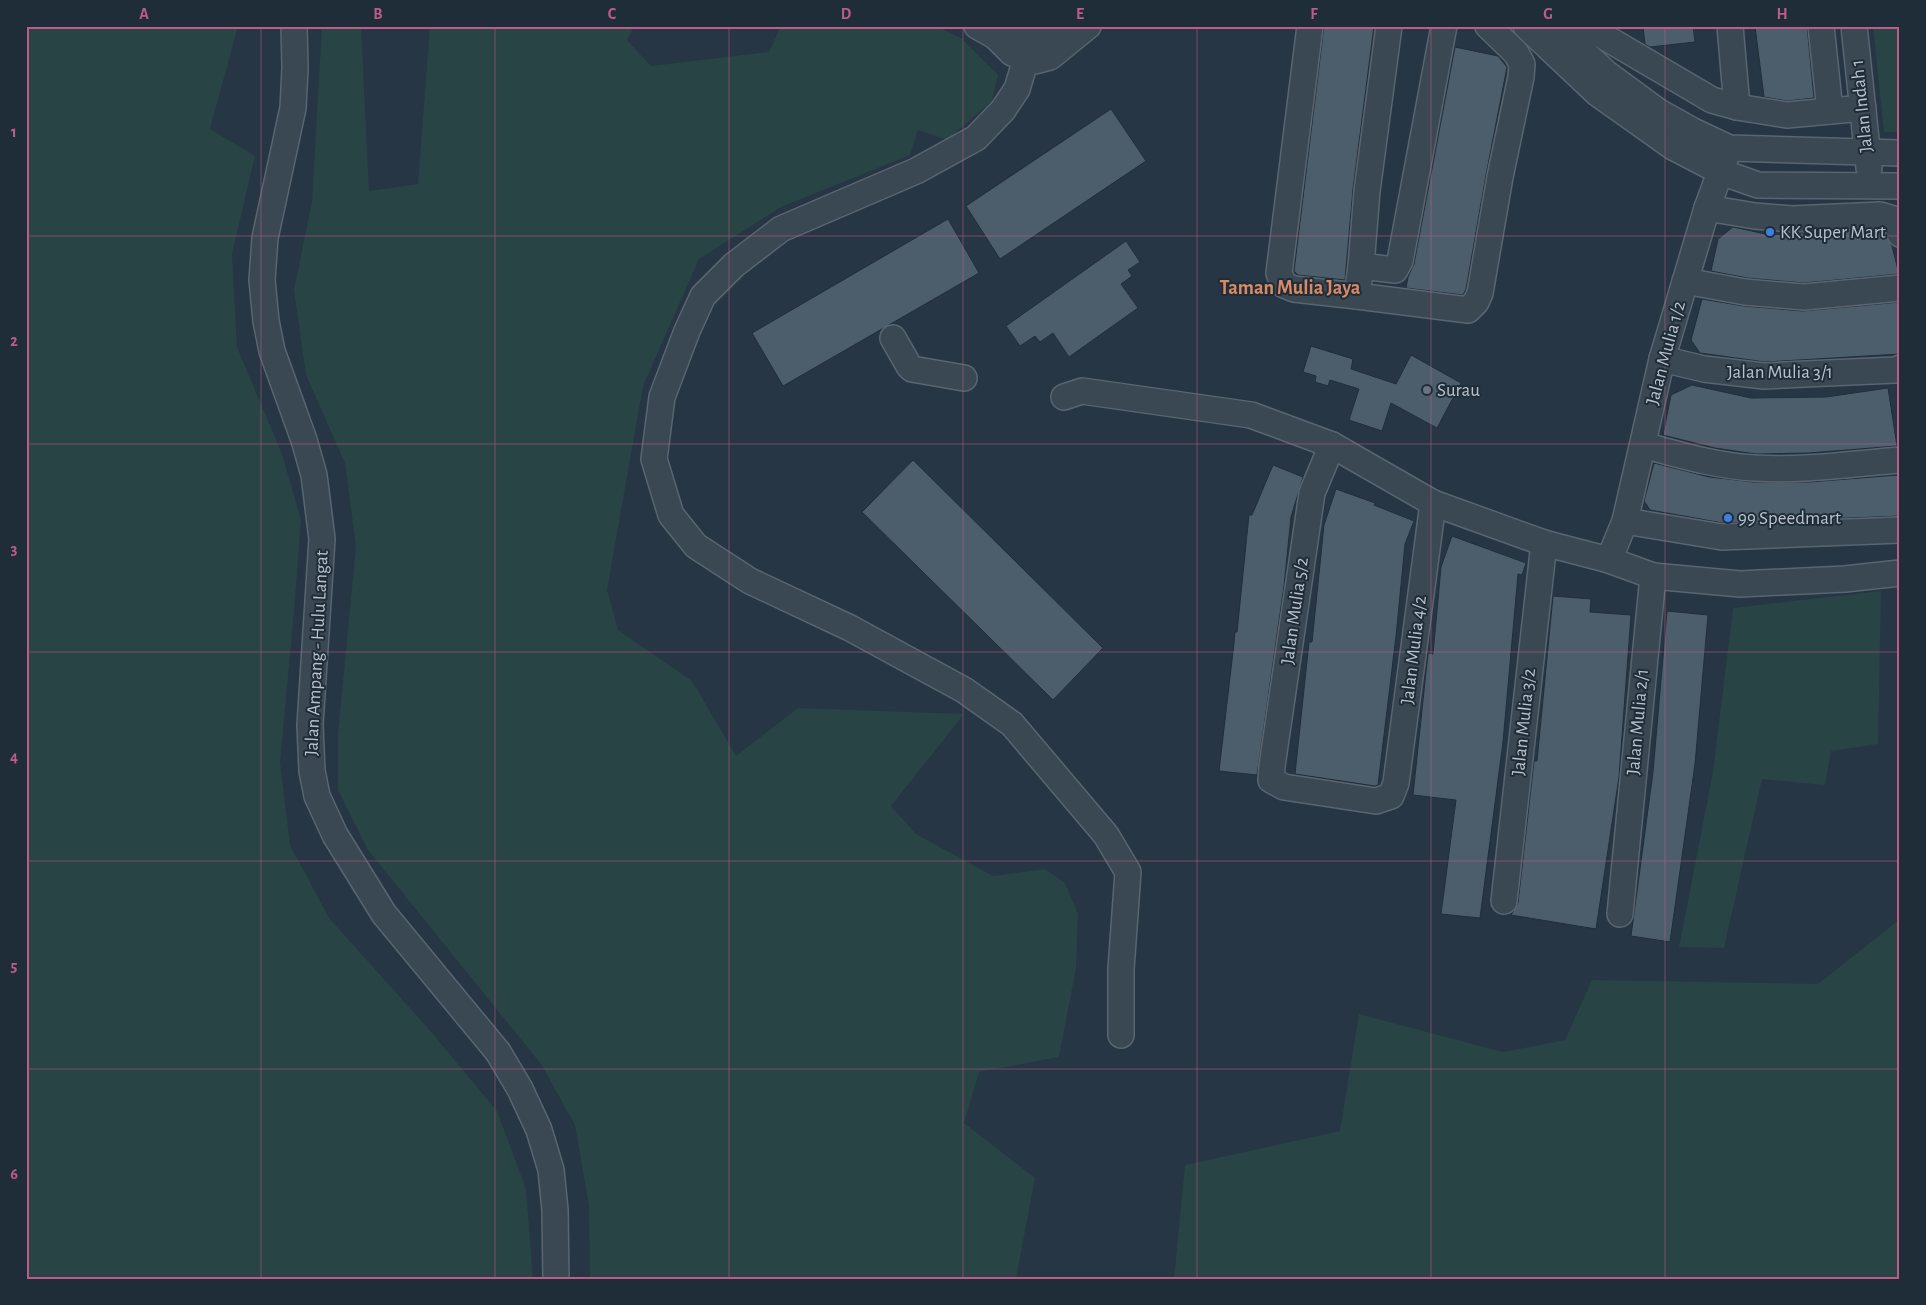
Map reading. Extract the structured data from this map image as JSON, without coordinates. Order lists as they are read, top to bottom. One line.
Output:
{"streets":{"street":["Jalan Indah 1","Jalan Mulia 1/2","Jalan Mulia 3/1","Jalan Mulia 5/2","Jalan Mulia 4/2","Jalan Ampang - Hulu Langat","Jalan Mulia 3/2","Jalan Mulia 2/1"]},"crossings":[["Jalan Mulia 1/2","Jalan Mulia 3/1"],["Jalan Mulia 5/2","Jalan Mulia 4/2"]],"districts":["Taman Mulia Jaya"],"places":["KK Super Mart","Surau","99 Speedmart"],"grid":{"columns":["A","B","C","D","E","F","G","H"],"rows":["1","2","3","4","5","6"]}}
